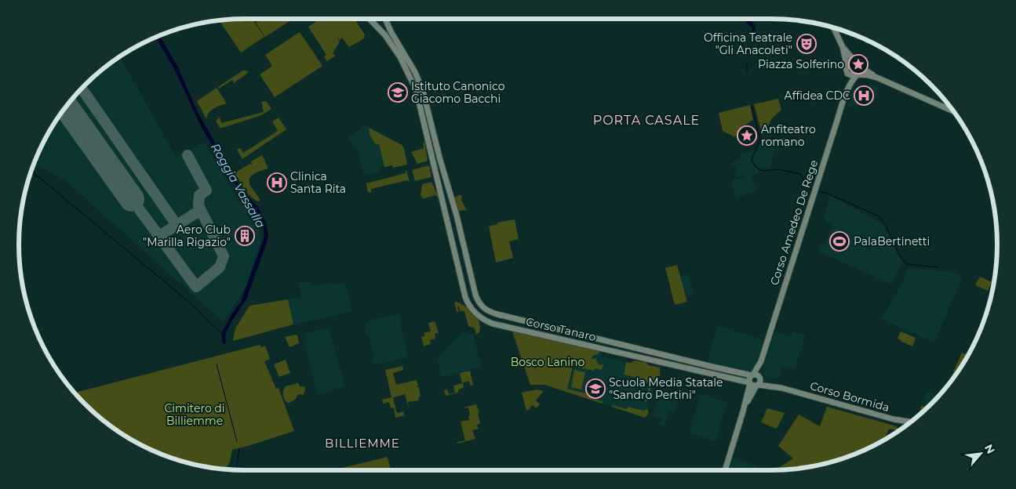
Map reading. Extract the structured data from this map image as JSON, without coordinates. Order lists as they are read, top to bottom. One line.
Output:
{"streets":{"main road":["Corso Amedeo De Rege","Corso Tanaro","Corso Bormida"]},"crossings":[["Corso Amedeo De Rege","Corso Tanaro"],["Corso Amedeo De Rege","Corso Bormida"],["Corso Tanaro","Corso Bormida"]],"districts":["PORTA CASALE","BILLIEMME"],"water":["Roggia Vassalla"],"parks":["Bosco Lanino","Cimitero di Billiemme"],"places":{"theatre":["Officina Teatrale \"Gli Anacoleti\""],"place":["Piazza Solferino","Anfiteatro romano"],"school or university":["Istituto Canonico Giacomo Bacchi","Scuola Media Statale \"Sandro Pertini\""],"hospital":["Affidea CDC","Clinica Santa Rita"],"building":["Aero Club \"Marilla Rigazio\""],"sports":["PalaBertinetti"]},"north":"top right"}
